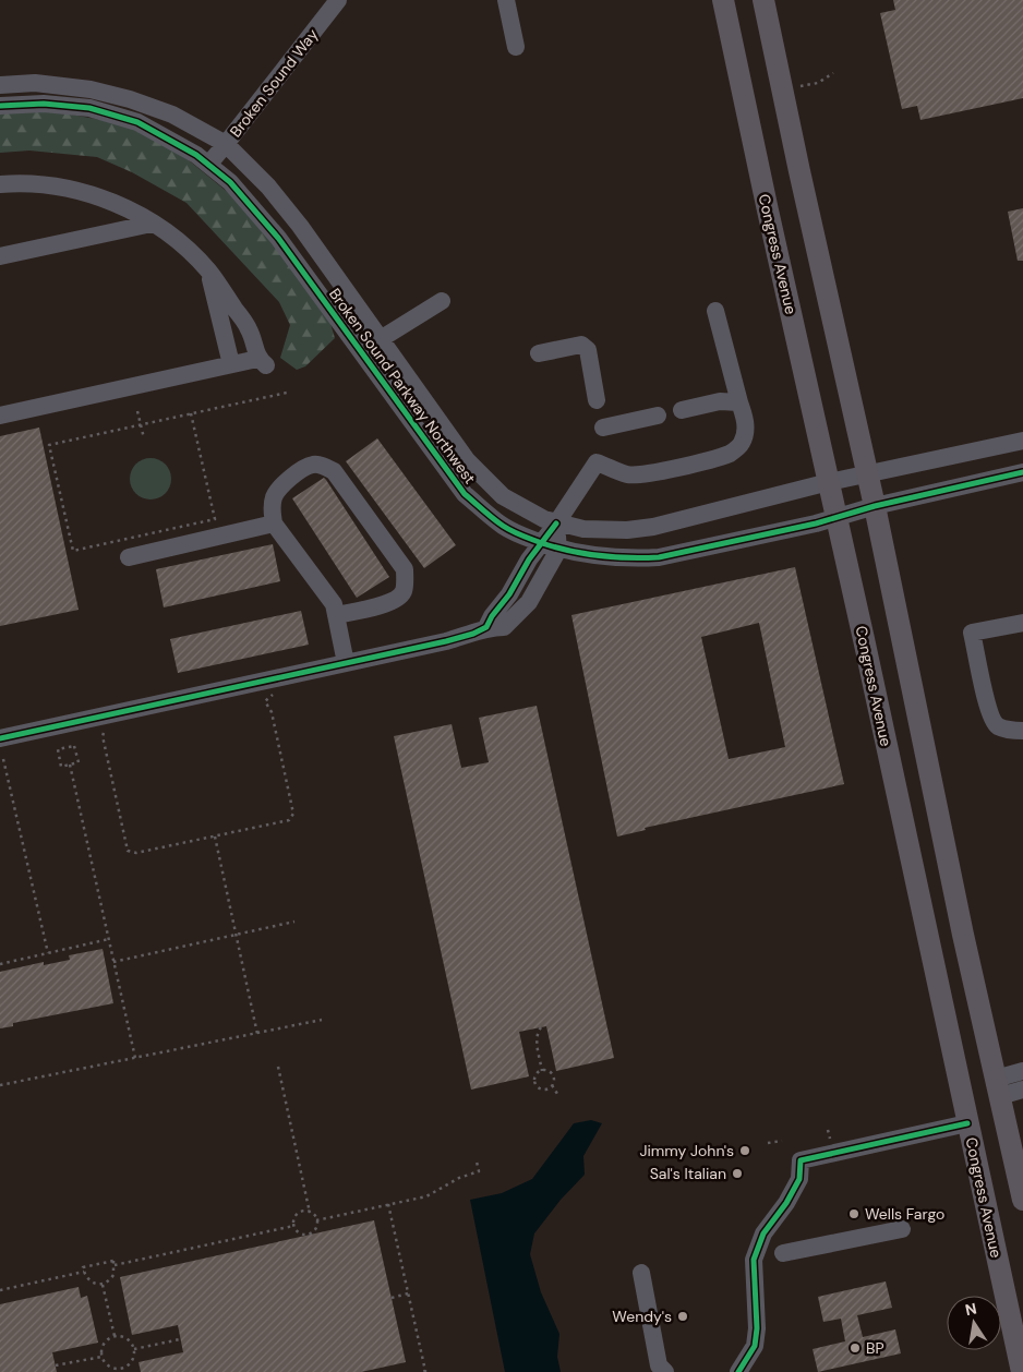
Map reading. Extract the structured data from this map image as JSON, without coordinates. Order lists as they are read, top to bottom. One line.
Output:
{"streets":{"main road":["Congress Avenue"],"street":["Broken Sound Way","Broken Sound Parkway Northwest"]},"crossings":[["Broken Sound Way","Broken Sound Parkway Northwest"],["Congress Avenue","Broken Sound Parkway Northwest"]],"places":["Jimmy John's","Sal's Italian","Wells Fargo","Wendy's","BP"],"north":"top"}
